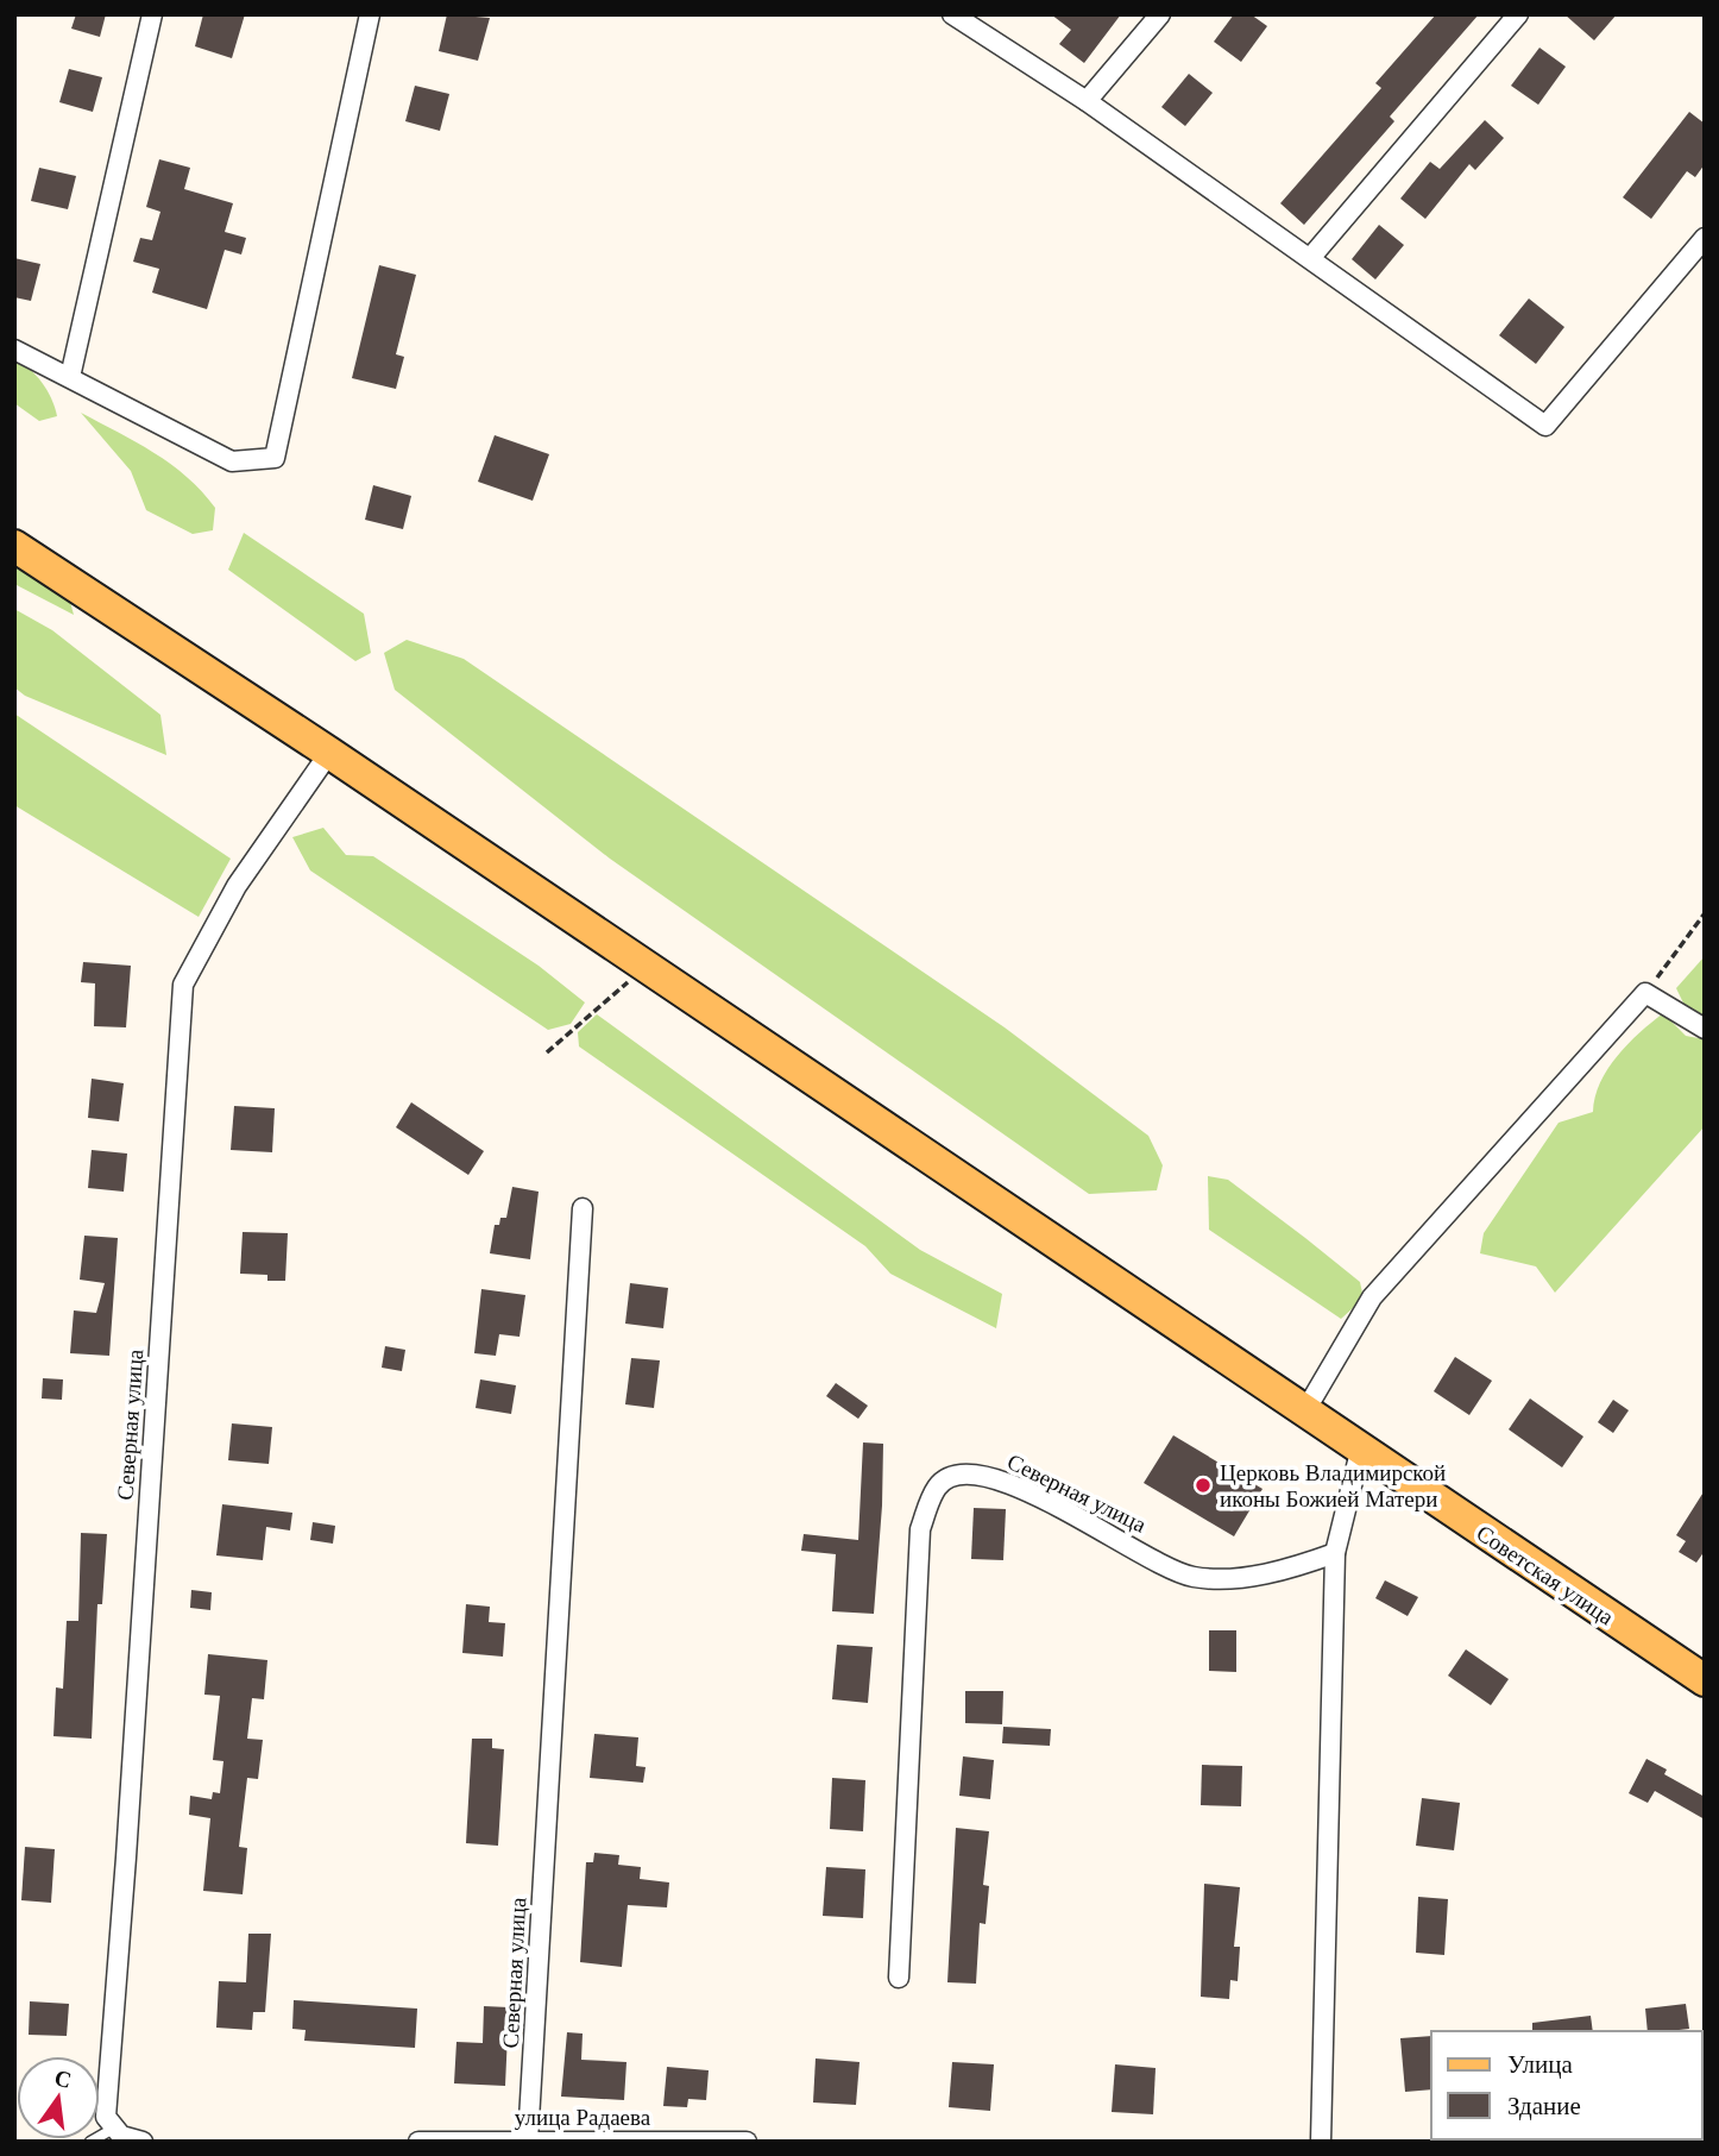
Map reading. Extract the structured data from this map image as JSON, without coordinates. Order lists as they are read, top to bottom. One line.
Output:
{"streets":{"main road":["Советская улица"],"street":["Северная улица","улица Радаева"]},"crossings":[["Северная улица","Советская улица"],["Северная улица","улица Радаева"]],"places":["Церковь Владимирской иконы Божией Матери"],"legend":["Улица","Здание"],"north":"top"}
